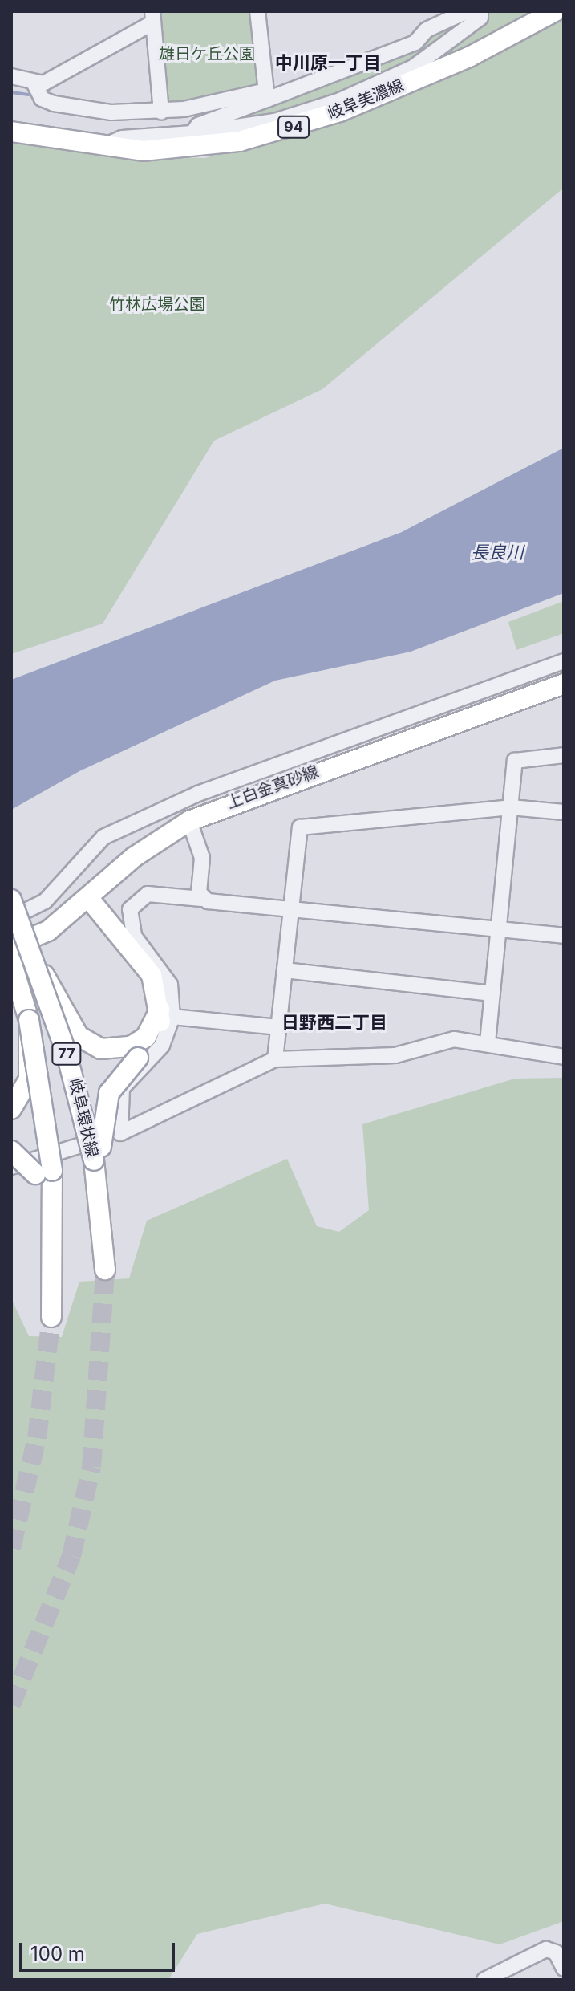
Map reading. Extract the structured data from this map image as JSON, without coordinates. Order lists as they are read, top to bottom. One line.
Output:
{"streets":{"main road":["岐阜美濃線","94","上白金真砂線","77","岐阜環状線"]},"crossings":[["上白金真砂線","77"],["上白金真砂線","岐阜環状線"],["77","岐阜環状線"]],"districts":["中川原一丁目","日野西二丁目"],"water":["長良川"],"parks":["雄日ケ丘公園","竹林広場公園"],"scale_bar":"100 m"}
